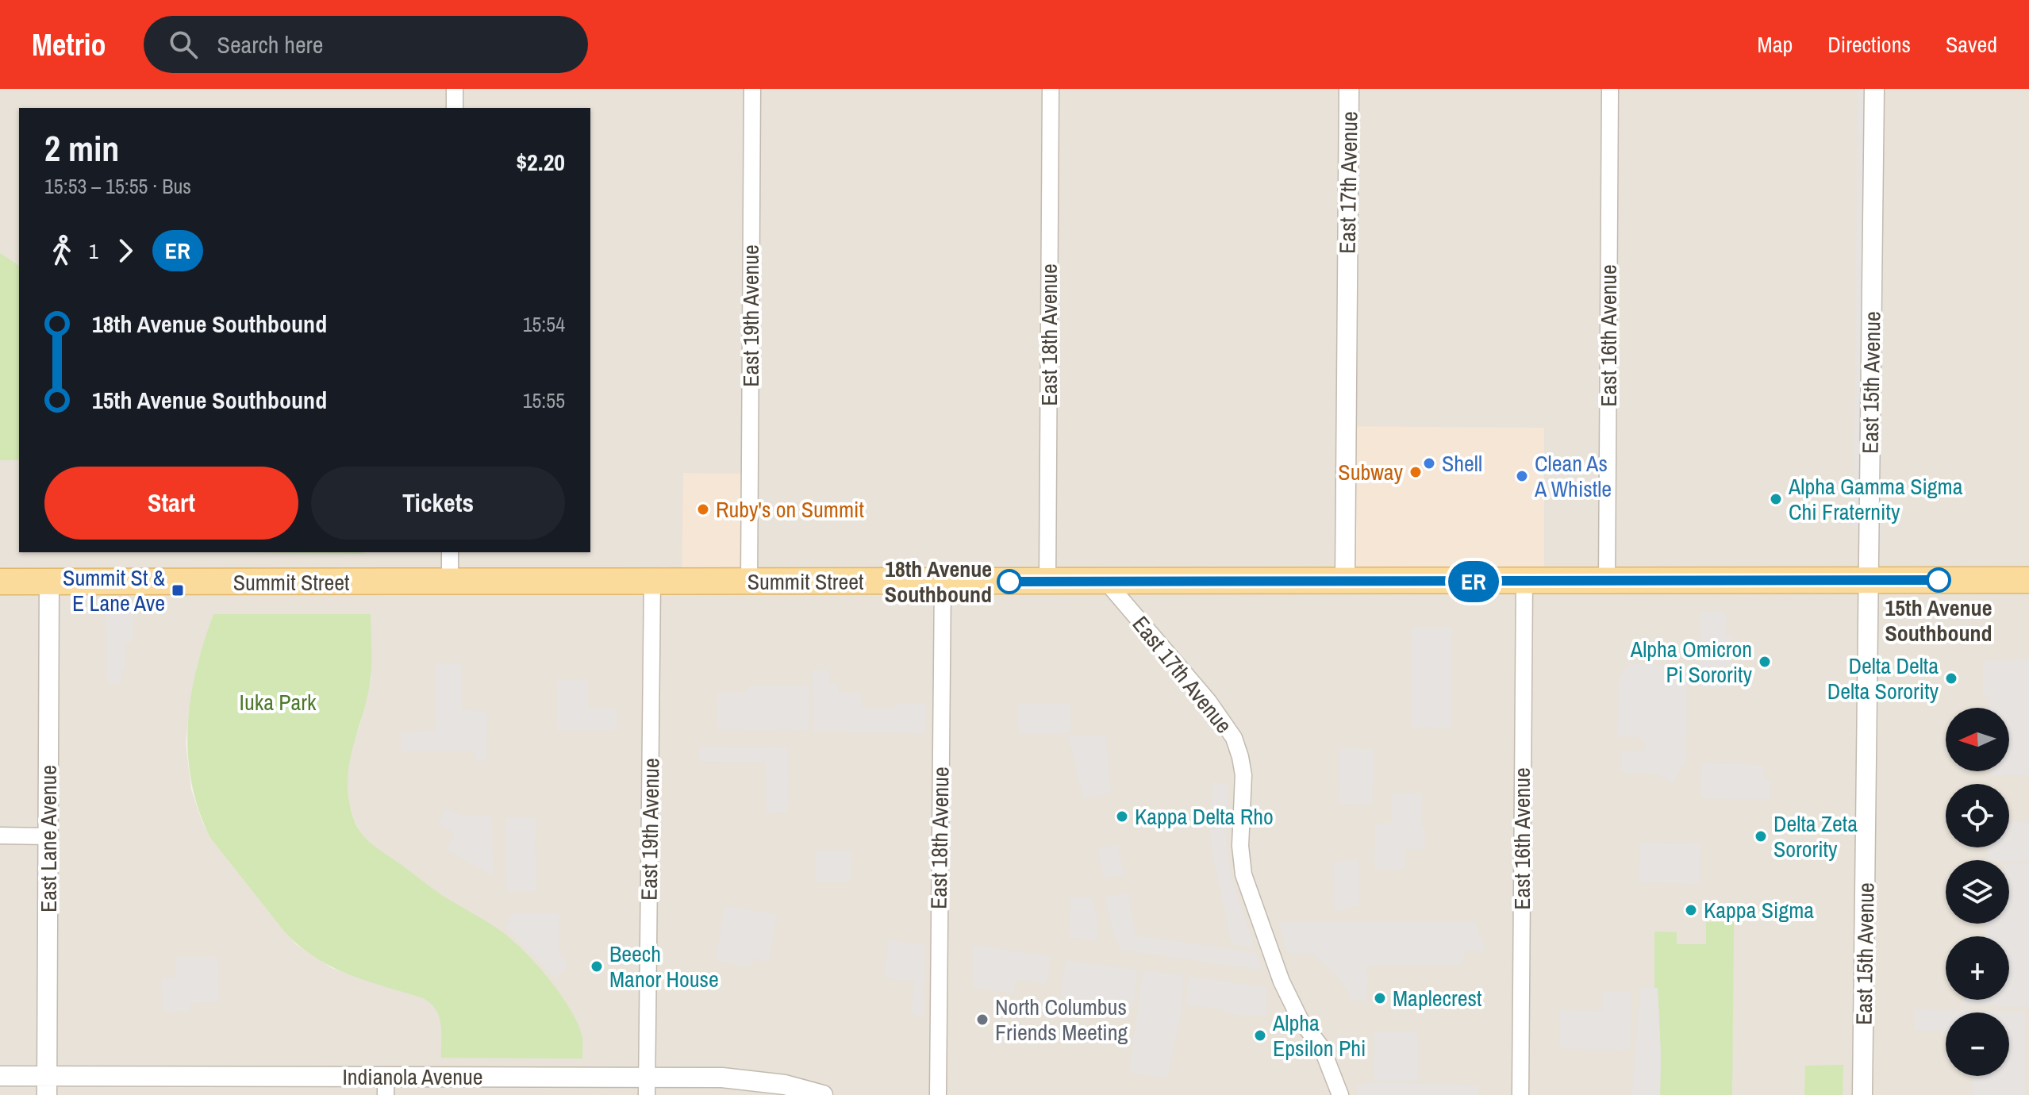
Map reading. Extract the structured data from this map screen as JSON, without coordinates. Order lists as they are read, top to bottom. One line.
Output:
{"streets":{"main road":["Summit Street"],"street":["East 17th Avenue","East 19th Avenue","East 18th Avenue","East 16th Avenue","East 15th Avenue","East Lane Avenue","Indianola Avenue"]},"crossings":[["East 17th Avenue","Summit Street"],["East 19th Avenue","Summit Street"],["East 19th Avenue","Indianola Avenue"],["East 18th Avenue","Summit Street"],["East 16th Avenue","Summit Street"],["East 15th Avenue","Summit Street"],["Summit Street","East Lane Avenue"],["East Lane Avenue","Indianola Avenue"]],"parks":["Iuka Park"],"places":{"other":["Shell","Subway","Clean As A Whistle","Alpha Gamma Sigma Chi Fraternity","Ruby's on Summit","15th Avenue Southbound","18th Avenue Southbound","Alpha Omicron Pi Sorority","Delta Delta Delta Sorority","Kappa Delta Rho","Delta Zeta Sorority","Kappa Sigma","Beech Manor House","Maplecrest","North Columbus Friends Meeting","Alpha Epsilon Phi"],"transit":["Summit St & E Lane Ave"]},"lines":["bus line ER"],"north":"left","page":{"header":"Metrio","search":"Search here","nav":["Map","Directions","Saved"],"on_map":"ER","heading":["2 min","15:53 – 15:55 · Bus","$2.20"],"legs":["1","ER"],"list":[{"name":"18th Avenue Southbound","value":"15:54"},{"name":"15th Avenue Southbound","value":"15:55"}],"buttons":["Start","Tickets"],"map_buttons":["+","−"]}}
